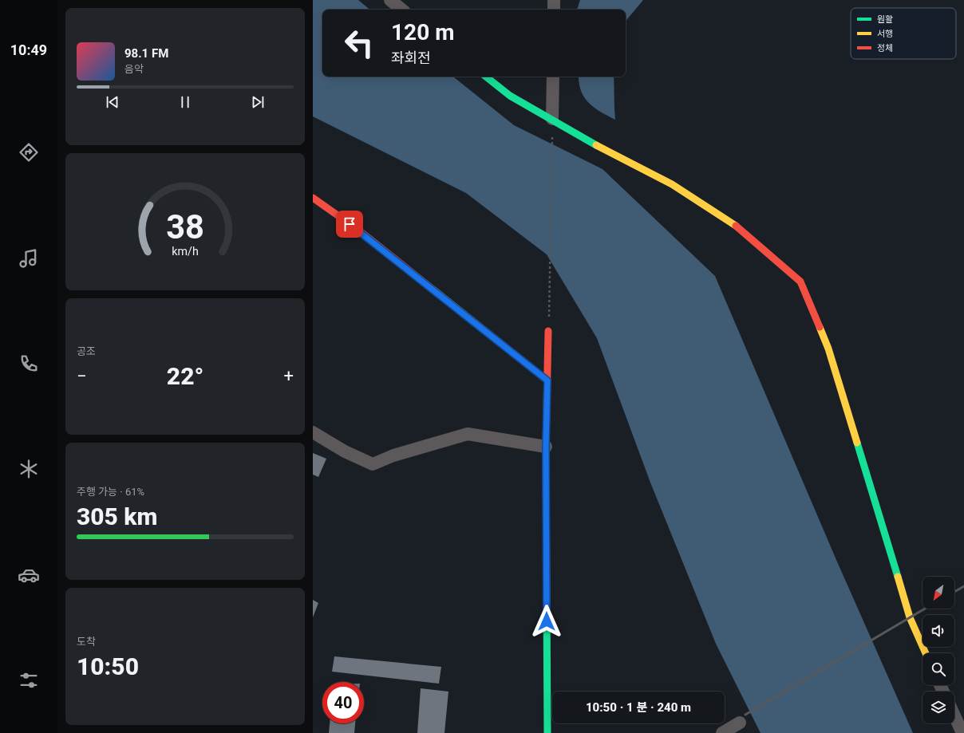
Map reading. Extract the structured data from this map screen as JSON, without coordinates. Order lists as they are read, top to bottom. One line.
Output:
{"legend":["원활","서행","정체"],"north":"bottom left","page":{"tabs":"10:49","turn":["120 m","좌회전"],"song":["98.1 FM","음악"],"tile":["공조",["주행 가능 · 61%","305 km"],["도착","10:50"]],"heat":["−","22°","+"],"limit":"40","trip":"10:50 · 1 분 · 240 m","gauge":["38","km/h"]}}
